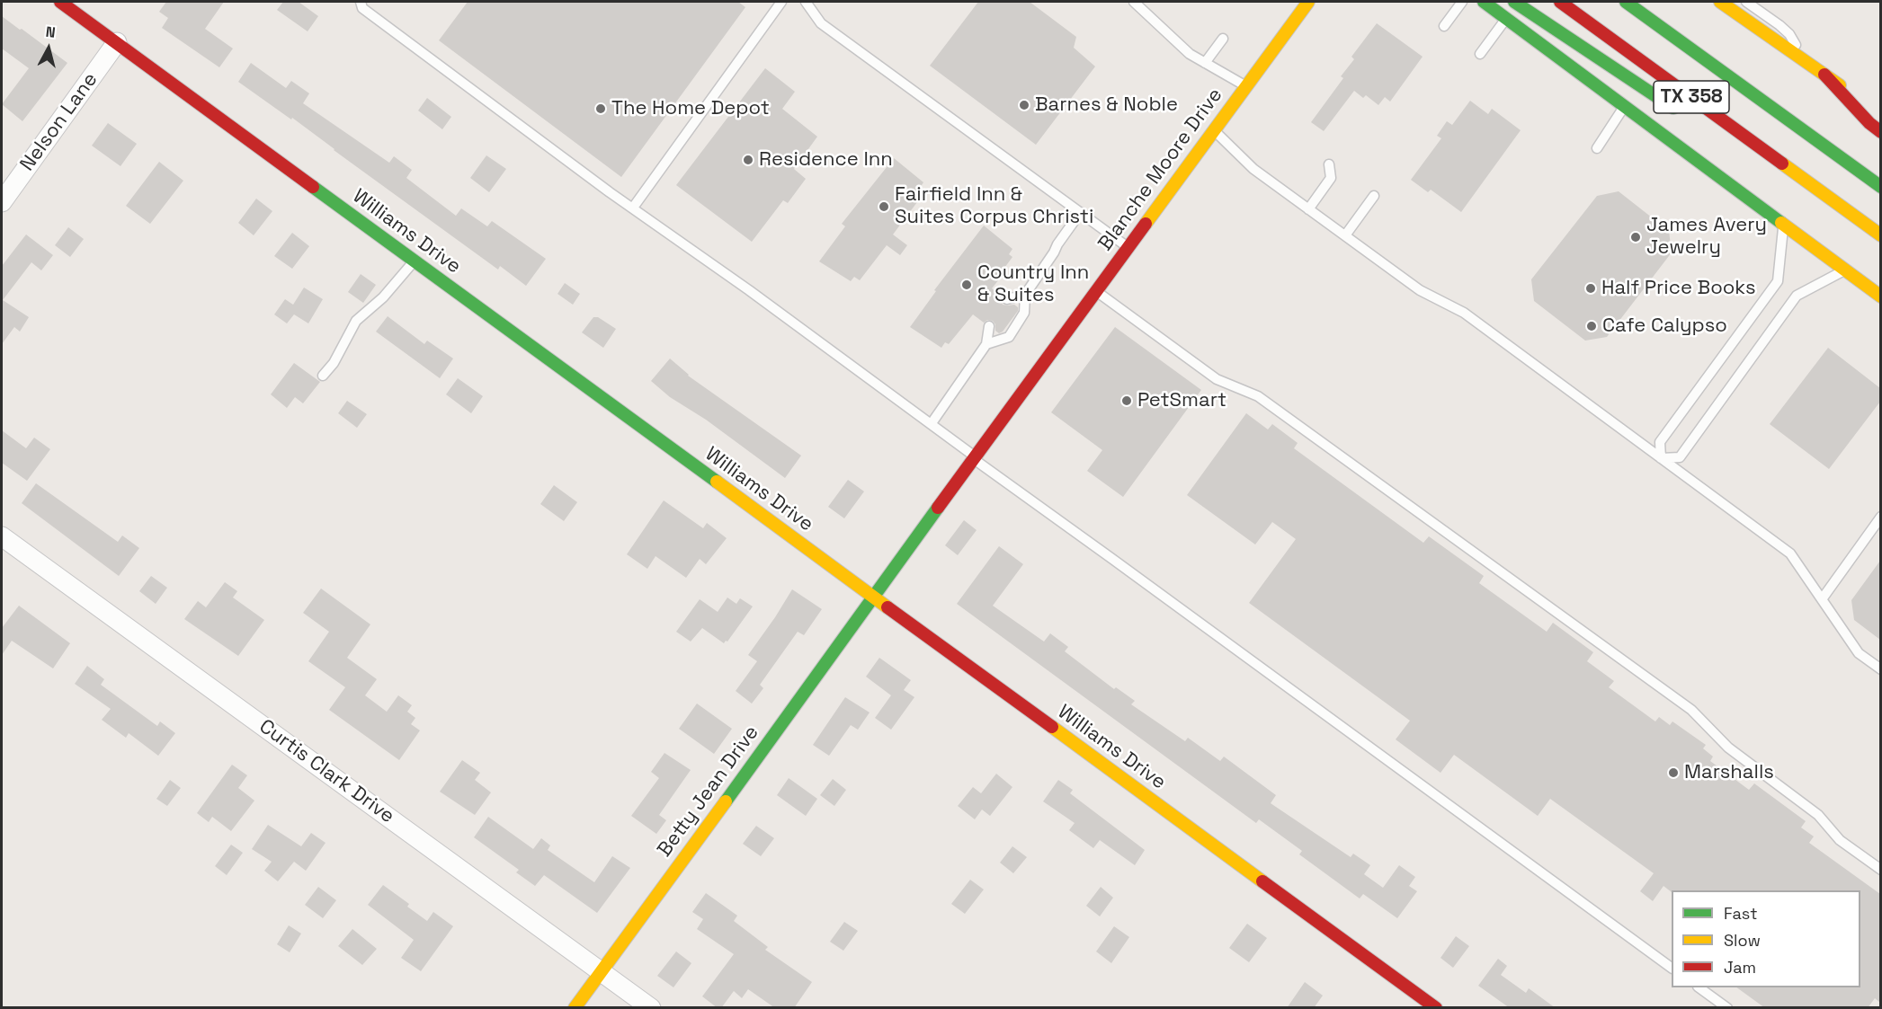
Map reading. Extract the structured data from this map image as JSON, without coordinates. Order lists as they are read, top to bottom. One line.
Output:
{"streets":{"main road":["TX 358","Blanche Moore Drive","Williams Drive","Betty Jean Drive"],"street":["Nelson Lane","Curtis Clark Drive"]},"crossings":[["Nelson Lane","Williams Drive"],["Blanche Moore Drive","Williams Drive"],["Blanche Moore Drive","Betty Jean Drive"],["Williams Drive","Betty Jean Drive"],["Curtis Clark Drive","Betty Jean Drive"]],"places":["Barnes & Noble","The Home Depot","Residence Inn","Fairfield Inn & Suites Corpus Christi","James Avery Jewelry","Country Inn & Suites","Half Price Books","Cafe Calypso","PetSmart","Marshalls"],"legend":["Fast","Slow","Jam"],"north":"top"}
